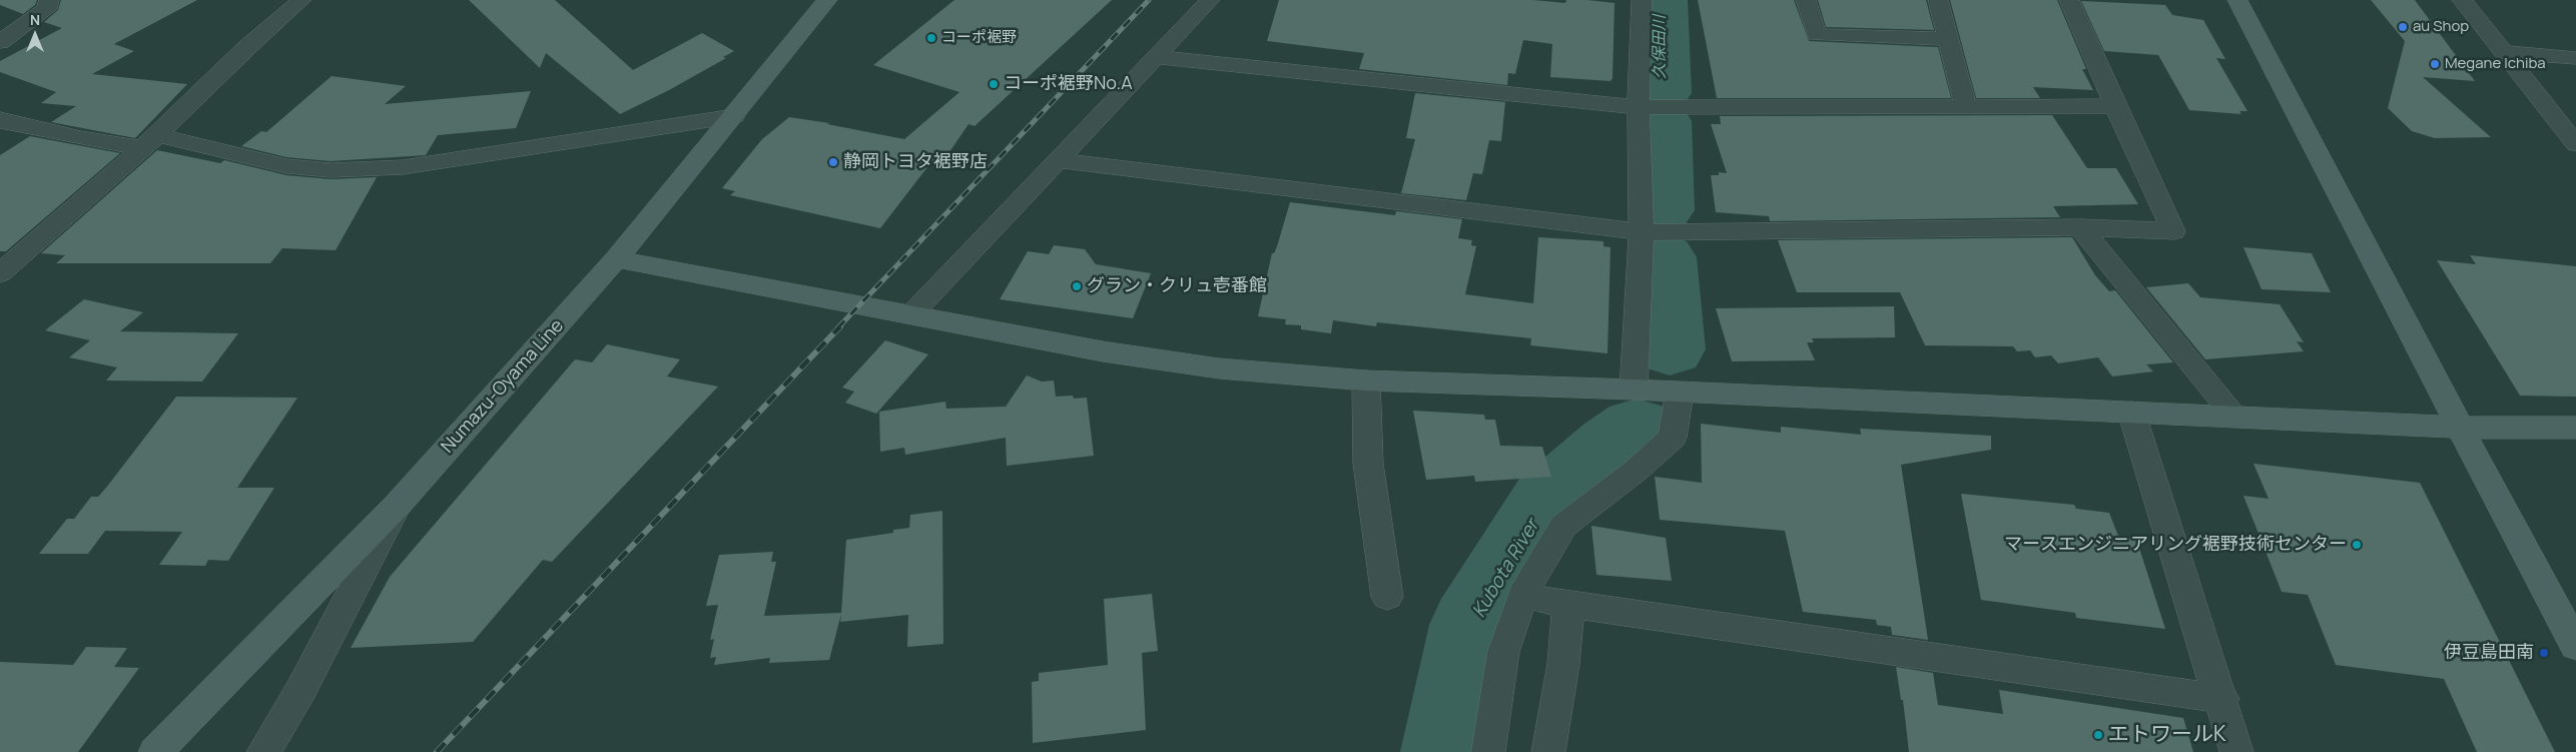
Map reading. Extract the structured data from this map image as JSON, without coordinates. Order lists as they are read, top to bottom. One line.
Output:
{"streets":{"street":["Numazu-Oyama Line"]},"water":["久保田川","Kubota River"],"places":["au Shop","コーポ裾野","Megane Ichiba","コーポ裾野No.A","静岡トヨタ裾野店","グラン・クリュ壱番館","マースエンジニアリング裾野技術センター","伊豆島田南","エトワールK"],"north":"top"}
